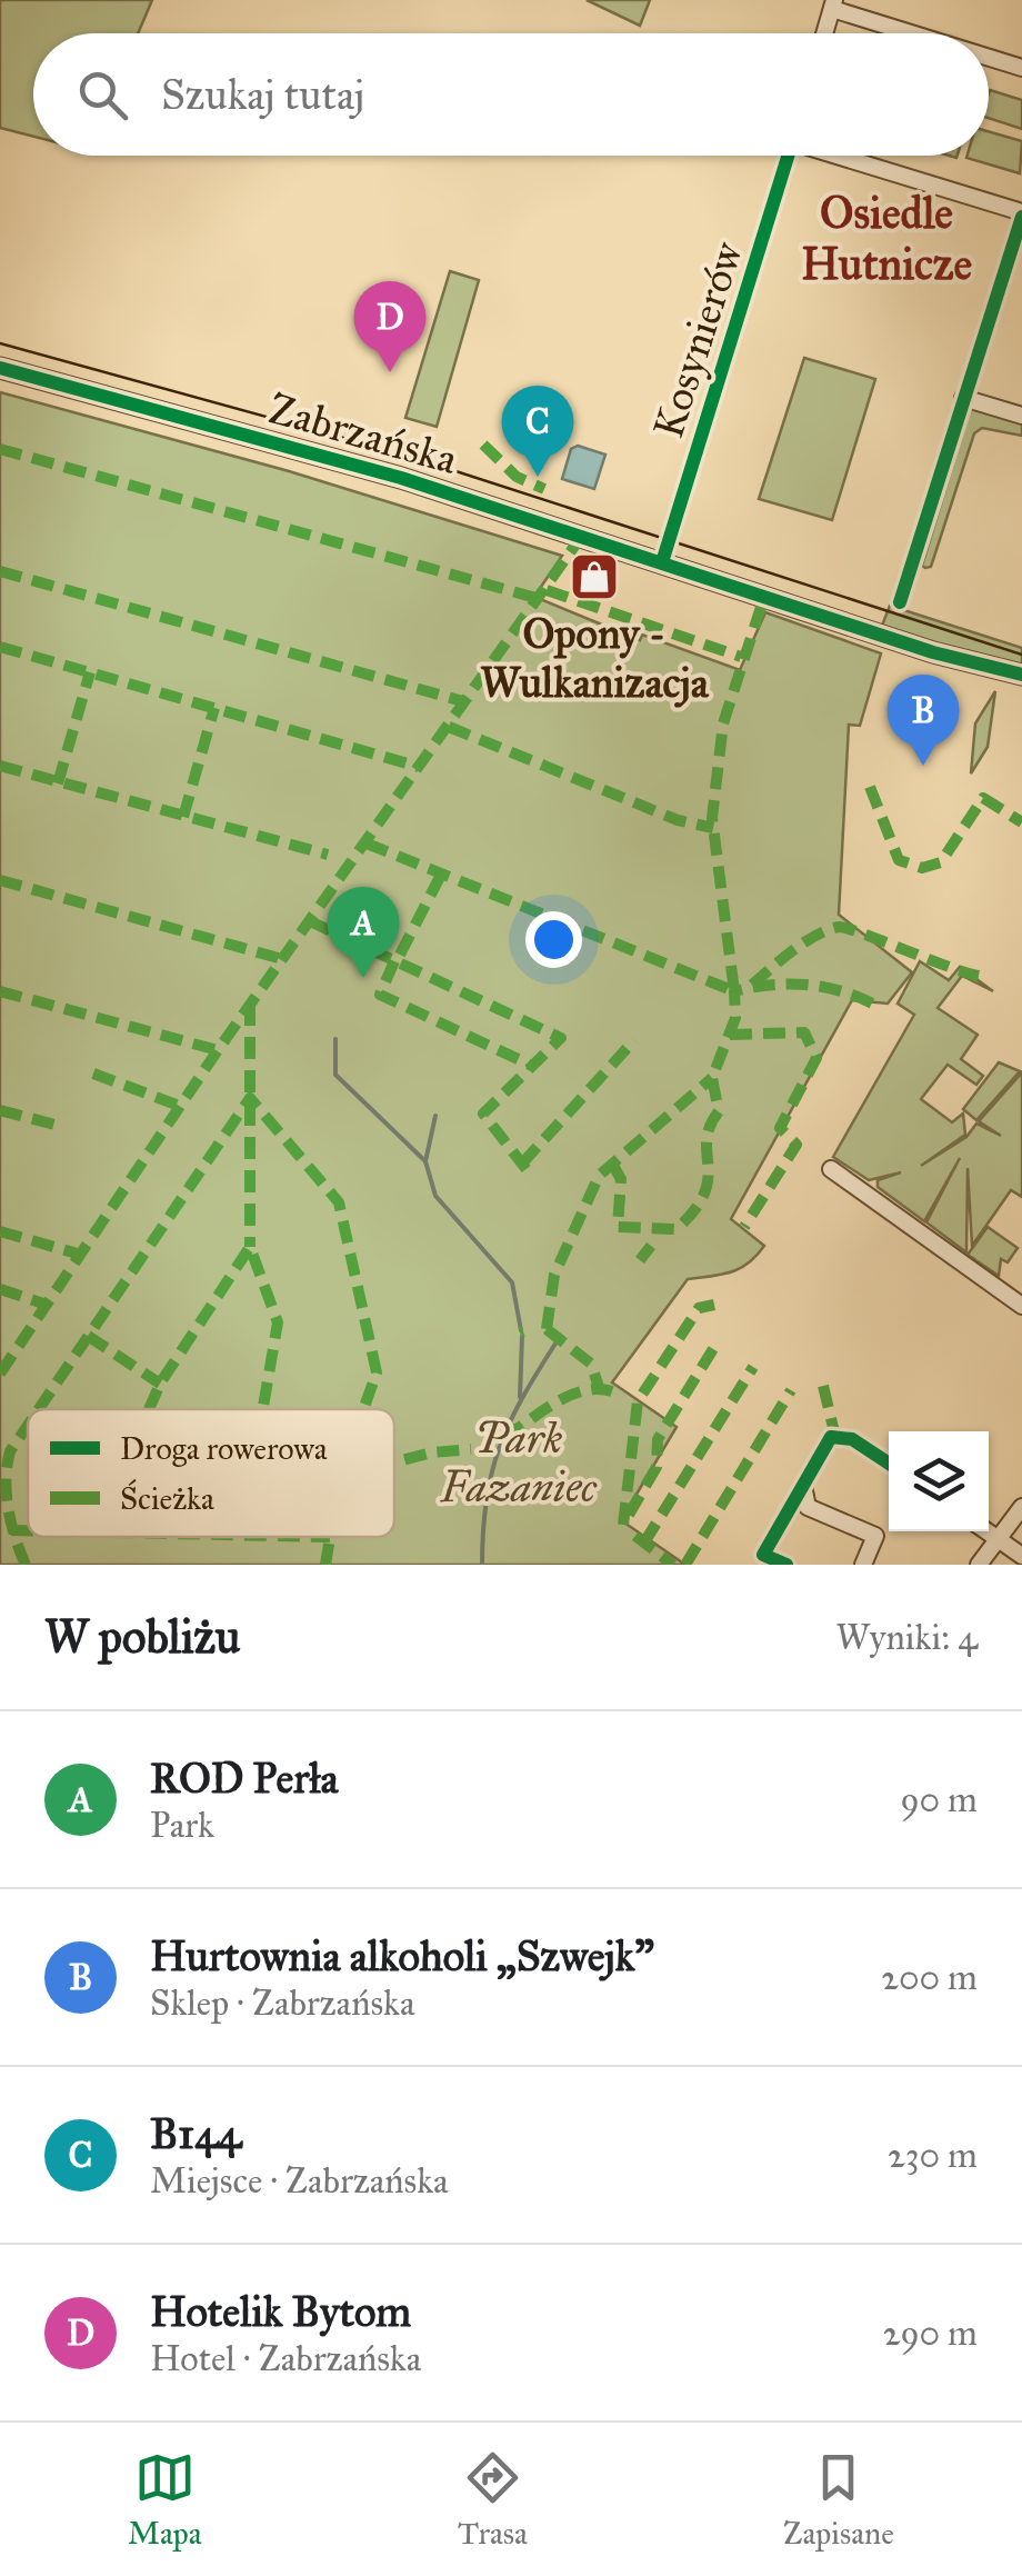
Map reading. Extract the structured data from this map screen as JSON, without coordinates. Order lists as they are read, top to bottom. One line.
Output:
{"streets":{"street":["Kosynierów","Zabrzańska"]},"crossings":[["Kosynierów","Zabrzańska"]],"districts":["Osiedle Hutnicze"],"parks":["Park Fazaniec"],"places":{"shop":["Opony - Wulkanizacja"]},"legend":["Droga rowerowa","Ścieżka"],"page":{"search":"Szukaj tutaj","pins":["D","C","B","A"],"heading":["W pobliżu","Wyniki: 4"],"list":[{"mark":"A","name":"ROD Perła","note":"Park","value":"90 m"},{"mark":"B","name":"Hurtownia alkoholi „Szwejk”","note":"Sklep · Zabrzańska","value":"200 m"},{"mark":"C","name":"B144","note":"Miejsce · Zabrzańska","value":"230 m"},{"mark":"D","name":"Hotelik Bytom","note":"Hotel · Zabrzańska","value":"290 m"}],"nav":["Mapa","Trasa","Zapisane"]}}
